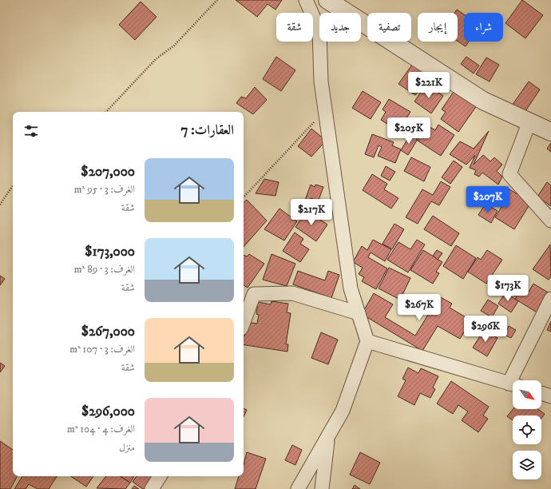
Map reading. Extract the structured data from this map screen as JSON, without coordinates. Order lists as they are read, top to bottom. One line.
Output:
{"north":"bottom right","page":{"chip":["شراء","إيجار","تصفية","جديد","شقة"],"price":["$221K","$205K","$207K","$217K","$173K","$267K","$296K"],"heading":"العقارات: 7","list":[{"name":"$207,000","note":"الغرف: 3 · 95 m² · شقة"},{"name":"$173,000","note":"الغرف: 3 · 89 m² · شقة"},{"name":"$267,000","note":"الغرف: 3 · 107 m² · شقة"},{"name":"$296,000","note":"الغرف: 4 · 104 m² · منزل"}]}}
